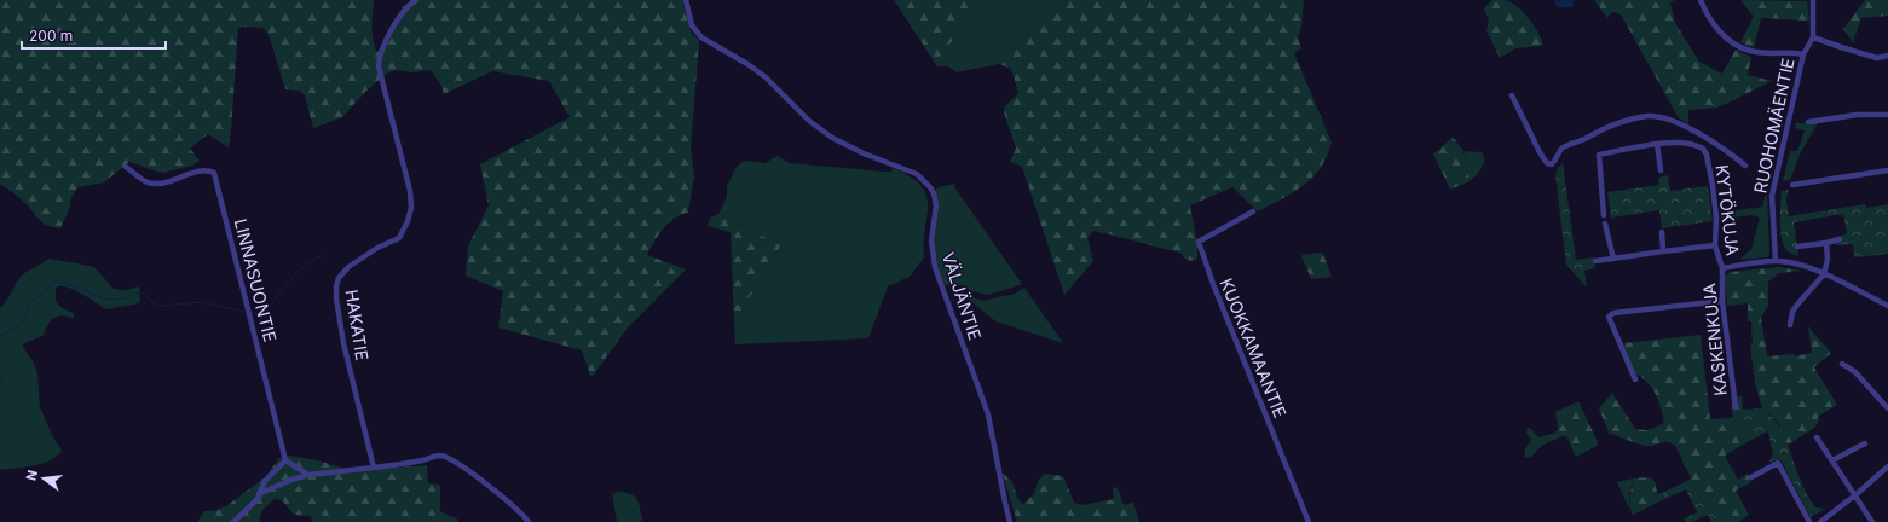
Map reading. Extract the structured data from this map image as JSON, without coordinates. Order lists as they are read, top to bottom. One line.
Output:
{"streets":{"street":["RUOHOMÄENTIE","KYTÖKUJA","LINNASUONTIE","VÄLJÄNTIE","HAKATIE","KASKENKUJA","KUOKKAMAANTIE"]},"crossings":[["KYTÖKUJA","KASKENKUJA"]],"scale_bar":"200 m","north":"left"}
